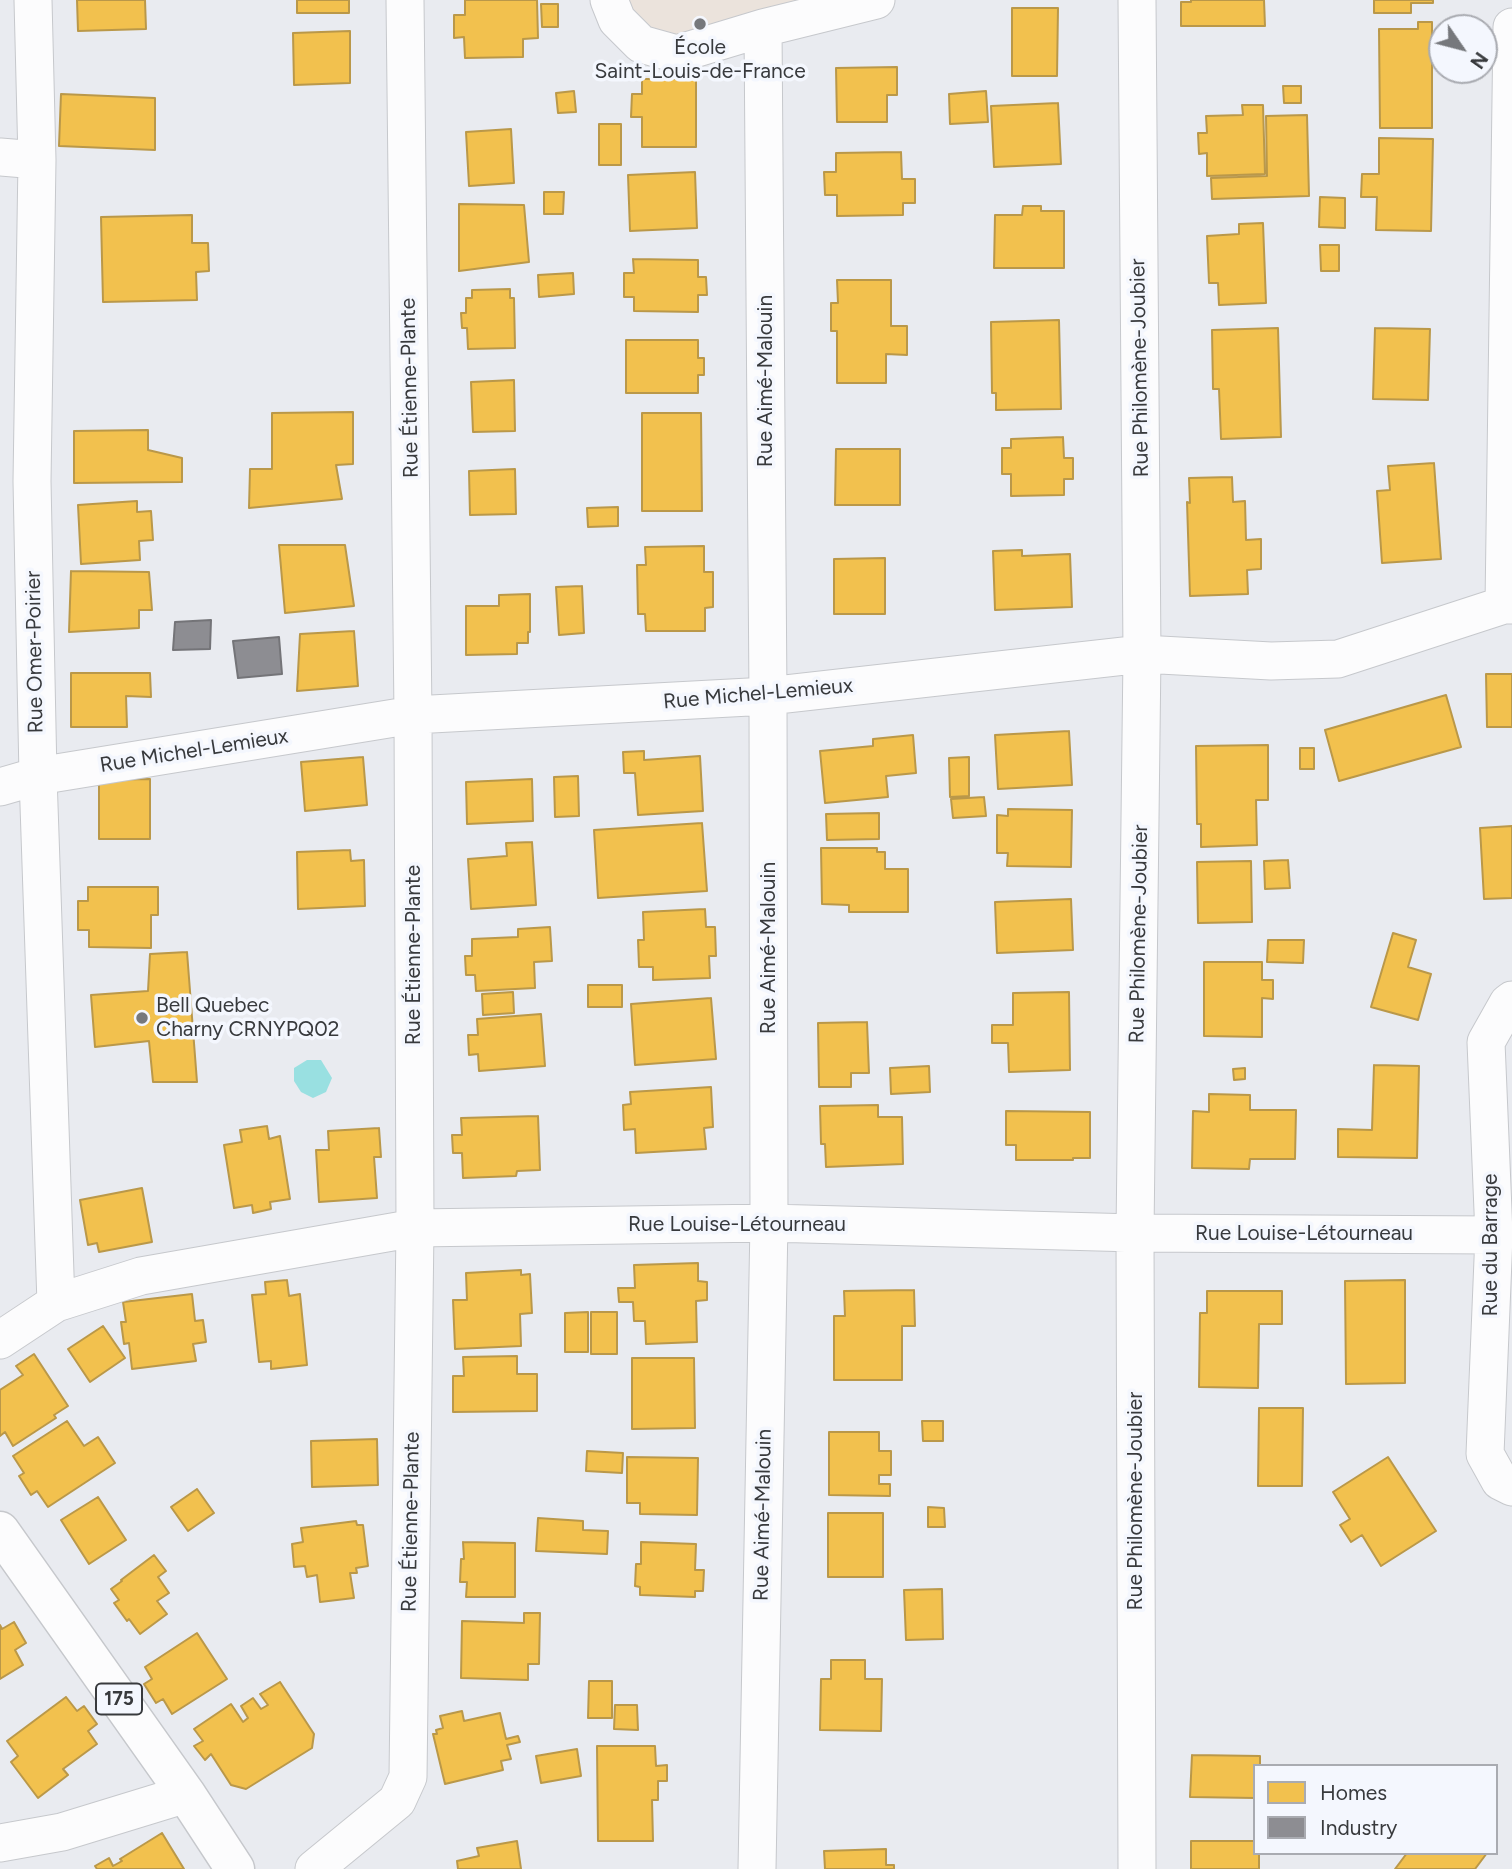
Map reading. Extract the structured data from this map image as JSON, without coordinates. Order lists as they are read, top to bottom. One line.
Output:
{"streets":{"main road":["175"],"street":["Rue Philomène-Joubier","Rue Aimé-Malouin","Rue Étienne-Plante","Rue Omer-Poirier","Rue Michel-Lemieux","Rue Louise-Létourneau","Rue du Barrage"]},"crossings":[["Rue Philomène-Joubier","Rue Michel-Lemieux"],["Rue Philomène-Joubier","Rue Louise-Létourneau"],["Rue Aimé-Malouin","Rue Michel-Lemieux"],["Rue Aimé-Malouin","Rue Louise-Létourneau"],["Rue Étienne-Plante","Rue Michel-Lemieux"],["Rue Étienne-Plante","Rue Louise-Létourneau"],["Rue Omer-Poirier","Rue Michel-Lemieux"],["Rue Omer-Poirier","Rue Louise-Létourneau"],["Rue Louise-Létourneau","Rue du Barrage"]],"places":["École Saint-Louis-de-France","Bell Quebec Charny CRNYPQ02"],"legend":["Homes","Industry"],"north":"bottom right"}
